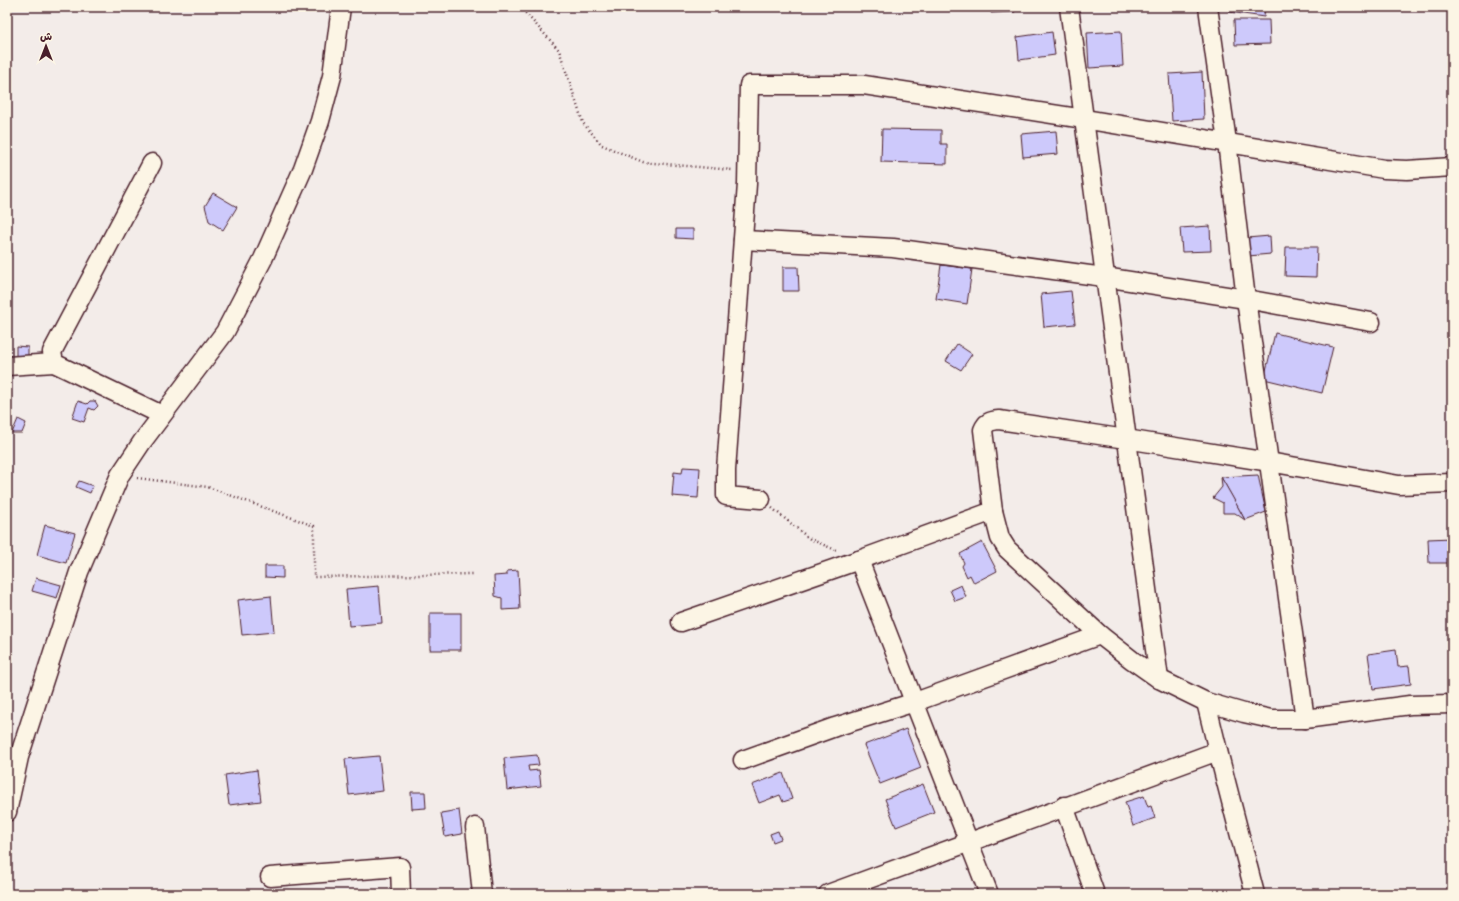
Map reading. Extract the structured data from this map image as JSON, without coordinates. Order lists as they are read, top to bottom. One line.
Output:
{"north":"top"}
